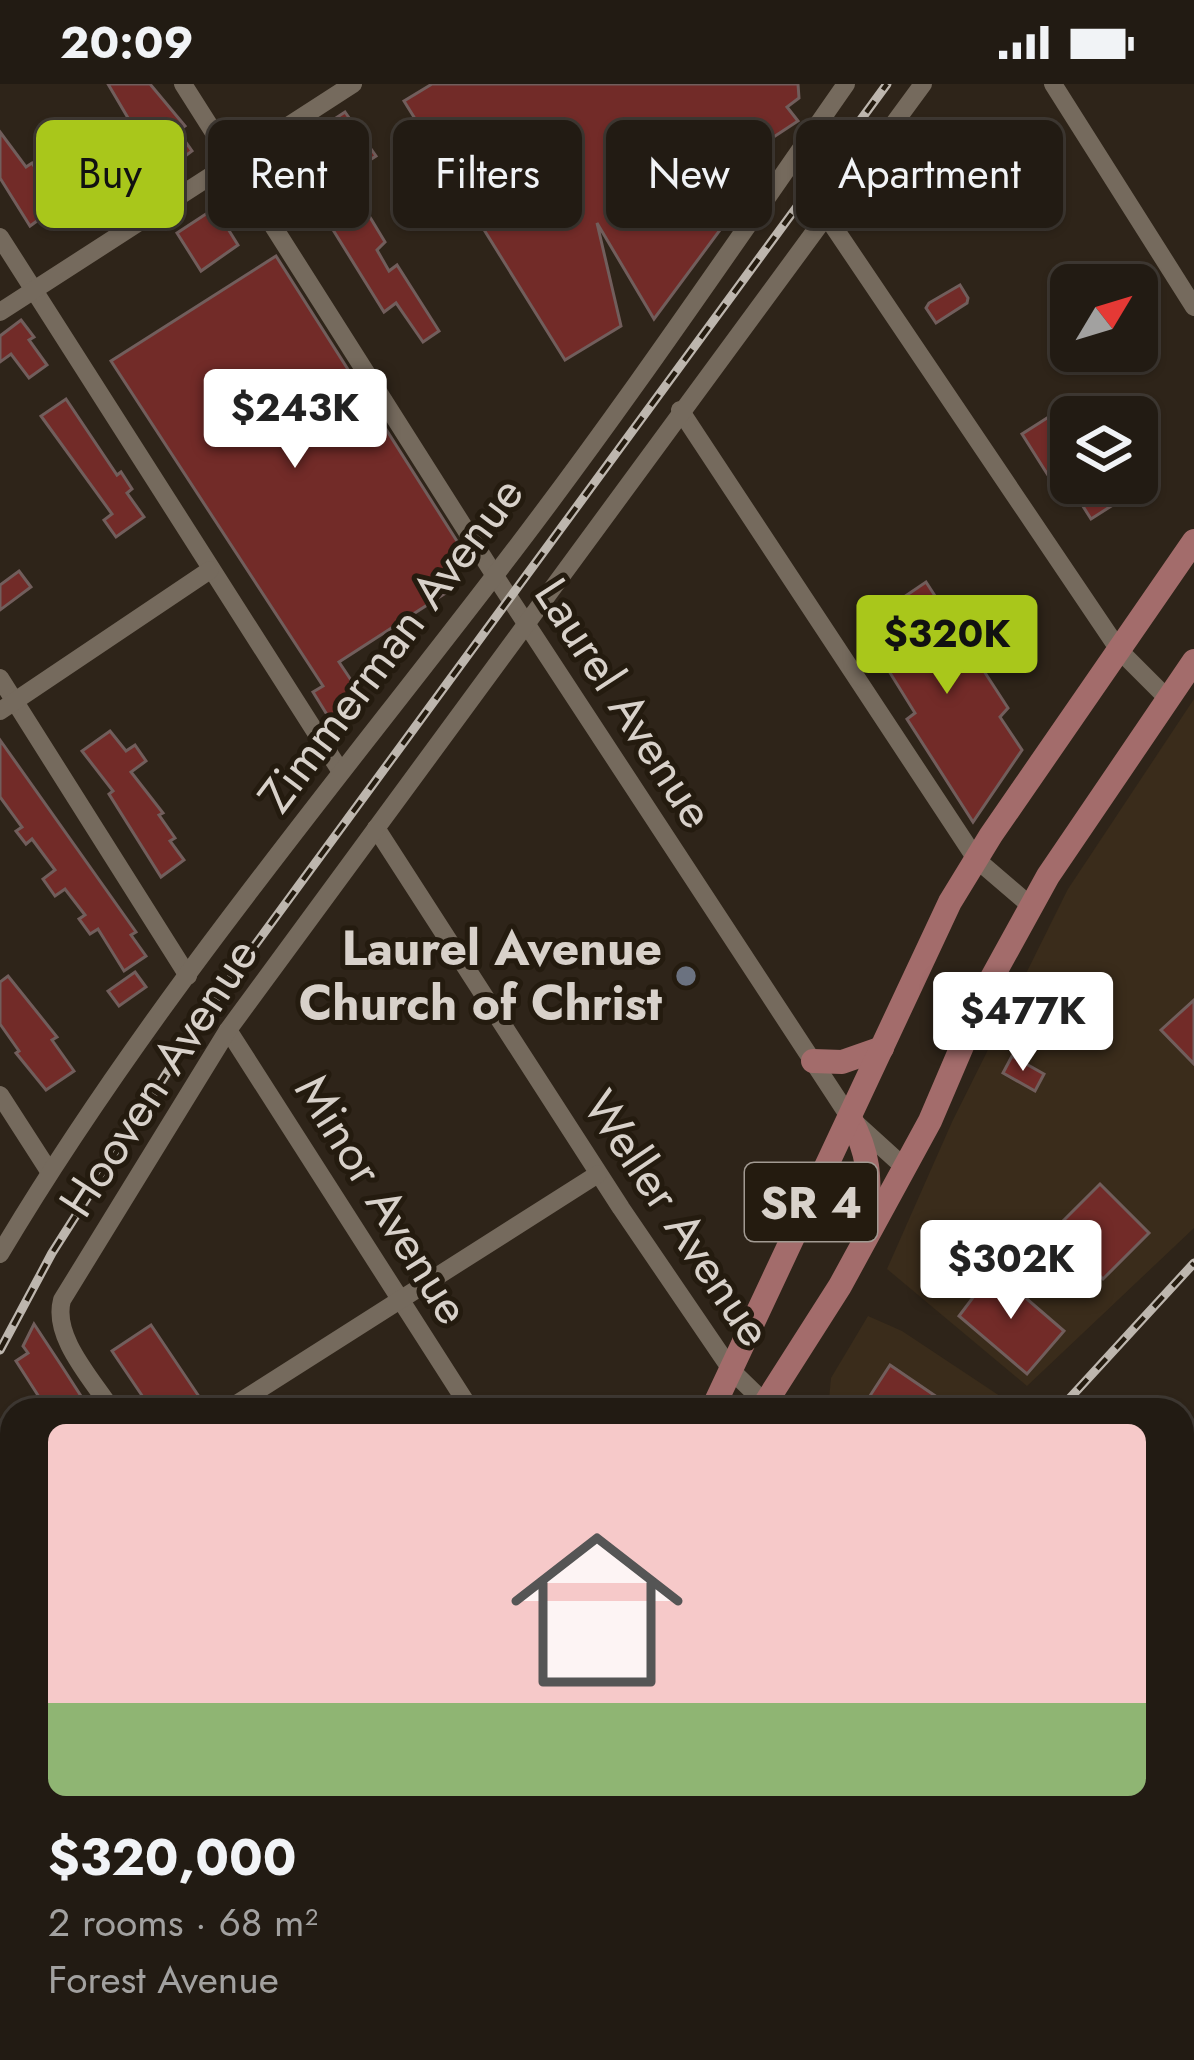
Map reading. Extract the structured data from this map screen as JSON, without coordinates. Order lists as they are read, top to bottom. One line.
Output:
{"streets":{"main road":["SR 4"],"street":["Zimmerman Avenue","Laurel Avenue","Hooven Avenue","Minor Avenue","Weller Avenue"]},"crossings":[["Zimmerman Avenue","Laurel Avenue"],["Zimmerman Avenue","Hooven Avenue"],["Laurel Avenue","Hooven Avenue"],["Laurel Avenue","SR 4"],["Hooven Avenue","Minor Avenue"],["Hooven Avenue","Weller Avenue"],["SR 4","Weller Avenue"]],"places":["Laurel Avenue Church of Christ"],"north":"top right","page":{"status":"20:09","chip":["Buy","Rent","Filters","New","Apartment"],"price":["$243K","$320K","$477K","$302K"],"list":[{"name":"$320,000","note":"2 rooms · 68 m² · Forest Avenue"}]}}
